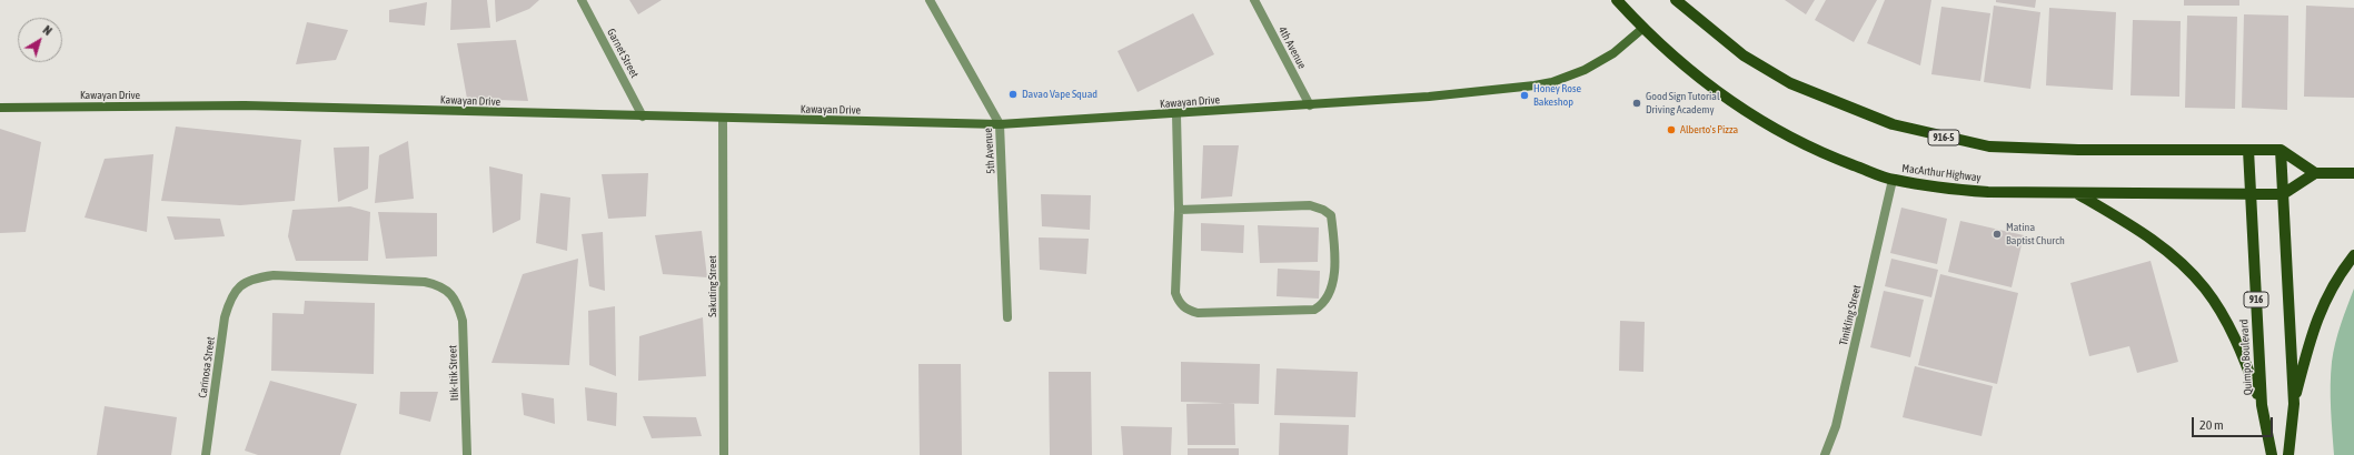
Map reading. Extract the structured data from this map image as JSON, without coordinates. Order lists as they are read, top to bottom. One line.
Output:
{"streets":{"main road":["916-5","MacArthur Highway","916","Quimpo Boulevard"],"street":["4th Avenue","Garnet Street","Kawayan Drive","5th Avenue","Sakuting Street","Tinikling Street","Carinosa Street","Itik-Itik Street"]},"crossings":[["4th Avenue","Kawayan Drive"],["Garnet Street","Kawayan Drive"],["Kawayan Drive","5th Avenue"],["Kawayan Drive","MacArthur Highway"],["Kawayan Drive","Sakuting Street"],["916-5","Quimpo Boulevard"],["MacArthur Highway","Tinikling Street"],["MacArthur Highway","Quimpo Boulevard"],["Carinosa Street","Itik-Itik Street"]],"places":["Davao Vape Squad","Honey Rose Bakeshop","Good Sign Tutorial Driving Academy","Alberto's Pizza","Matina Baptist Church"],"scale_bar":"20 m","north":"top right"}
